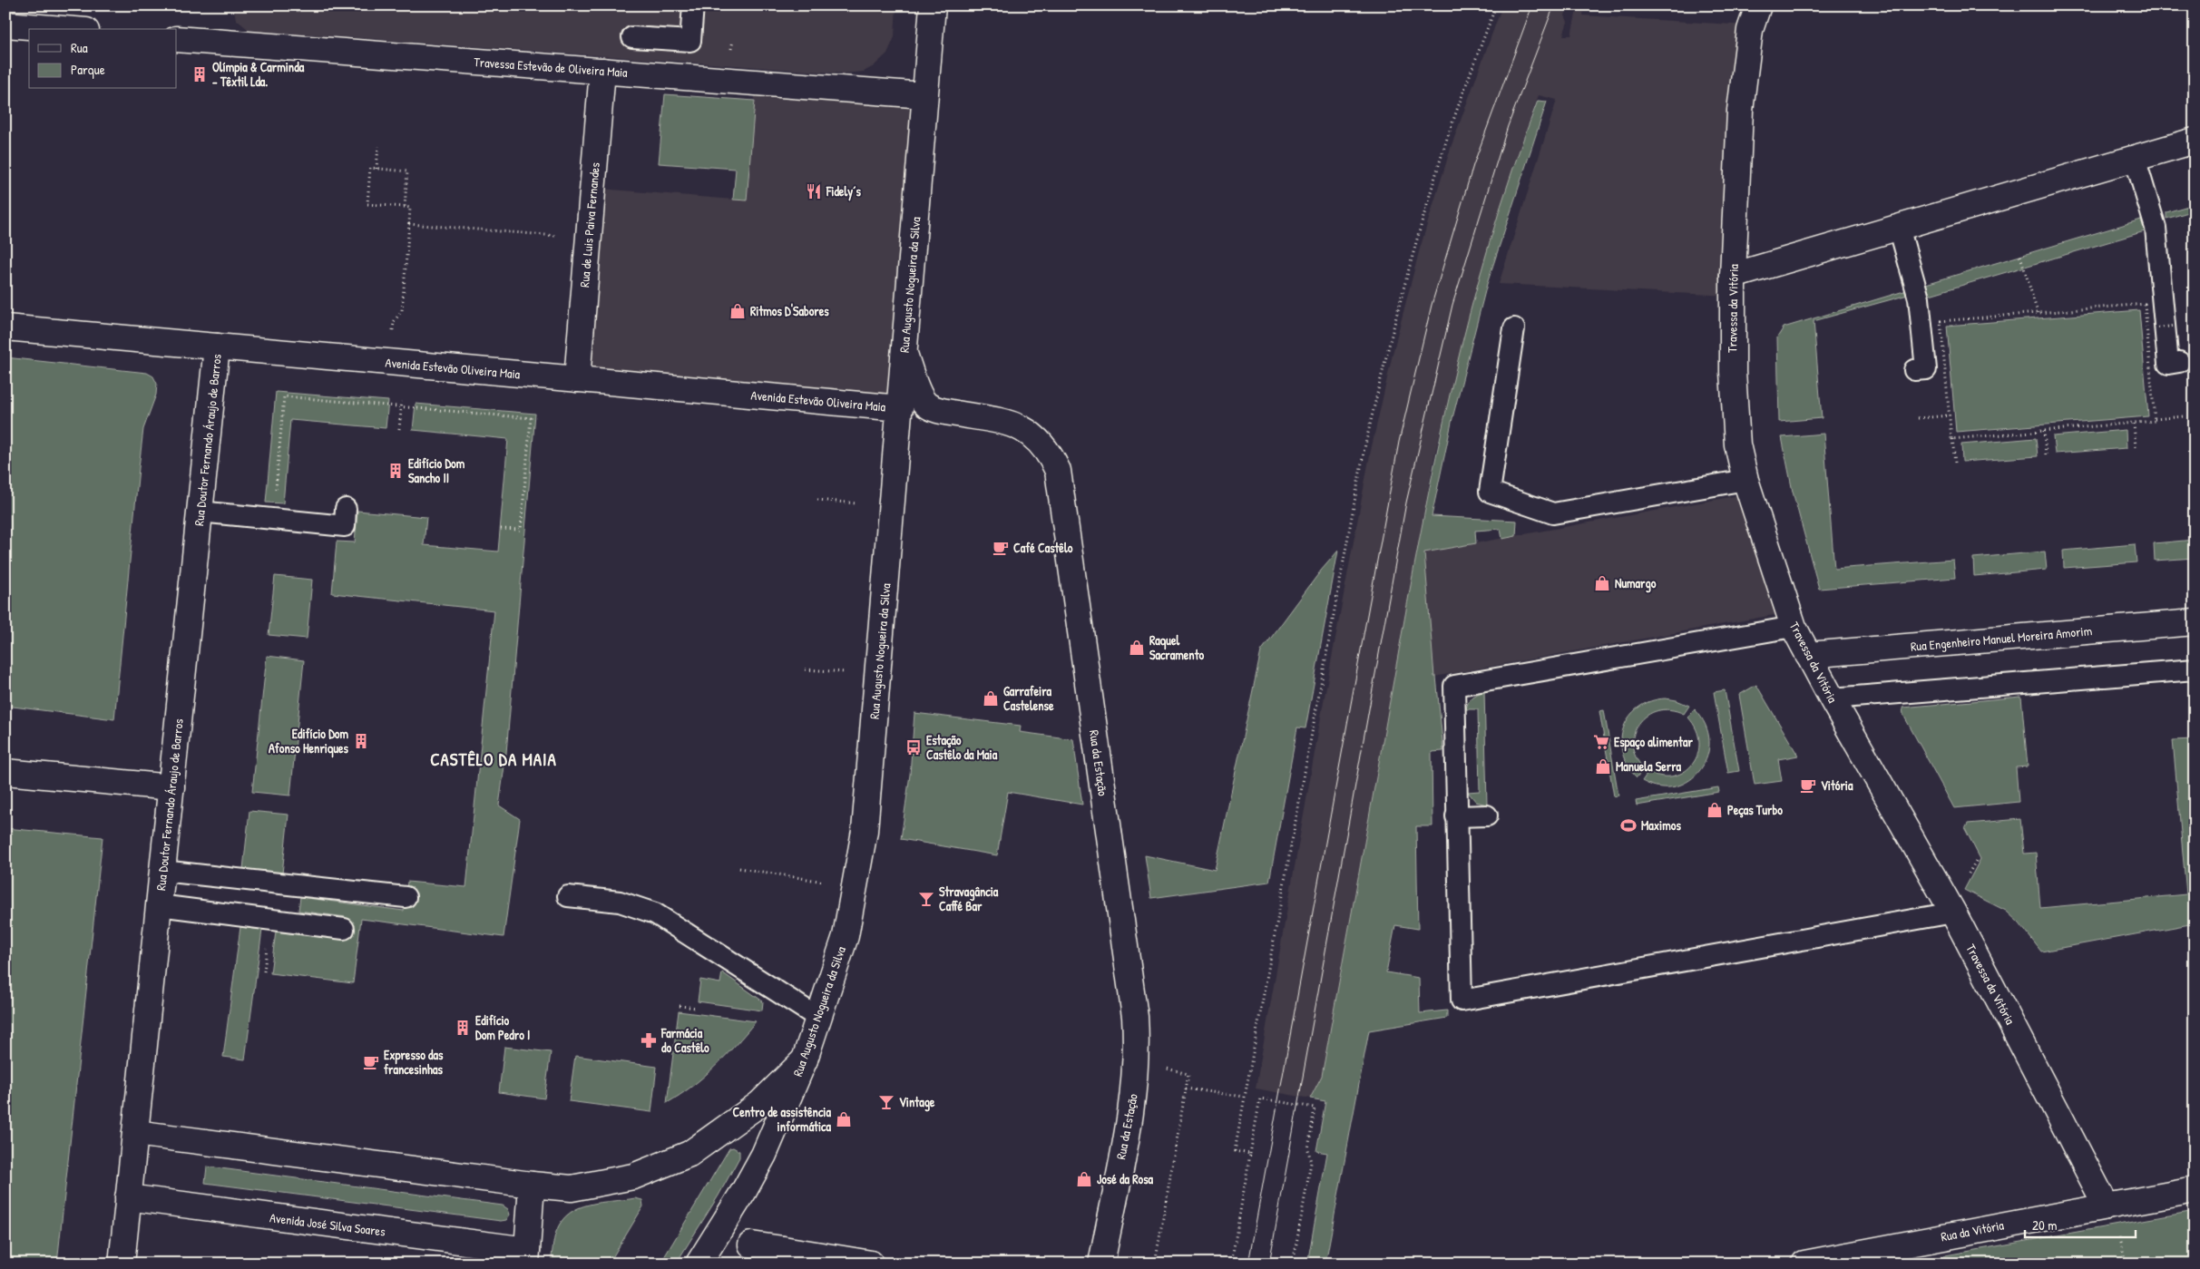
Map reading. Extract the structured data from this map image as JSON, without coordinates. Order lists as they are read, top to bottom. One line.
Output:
{"streets":{"street":["Travessa Estevão de Oliveira Maia","Rua de Luis Paiva Fernandes","Rua Augusto Nogueira da Silva","Travessa da Vitória","Avenida Estevão Oliveira Maia","Rua Doutor Fernando Áraujo de Barros","Rua Engenheiro Manuel Moreira Amorim","Rua da Estação","Avenida José Silva Soares","Rua da Vitória"]},"crossings":[["Travessa Estevão de Oliveira Maia","Rua de Luis Paiva Fernandes"],["Travessa Estevão de Oliveira Maia","Rua Augusto Nogueira da Silva"],["Rua de Luis Paiva Fernandes","Avenida Estevão Oliveira Maia"],["Rua Augusto Nogueira da Silva","Avenida Estevão Oliveira Maia"],["Rua Augusto Nogueira da Silva","Rua da Estação"],["Travessa da Vitória","Rua Engenheiro Manuel Moreira Amorim"],["Travessa da Vitória","Rua da Vitória"],["Avenida Estevão Oliveira Maia","Rua Doutor Fernando Áraujo de Barros"],["Rua Doutor Fernando Áraujo de Barros","Avenida José Silva Soares"]],"districts":["CASTÊLO DA MAIA"],"places":{"building":["Olímpia & Carminda - Têxtil Lda.","Edifício Dom Sancho II","Edifício Dom Afonso Henriques","Edifício Dom Pedro I"],"restaurant":["Fidely´s"],"shop":["Ritmos D'Sabores","Numargo","Raquel Sacramento","Garrafeira Castelense","Manuela Serra","Peças Turbo","Centro de assistência informática","José da Rosa"],"cafe":["Café Castêlo","Vitória","Expresso das francesinhas"],"supermarket":["Espaço alimentar"],"bus stop":["Estação Castêlo da Maia"],"sports":["Maximos"],"bar":["Stravagância Caffé Bar","Vintage"],"pharmacy":["Farmácia do Castêlo"]},"legend":["Rua","Parque"],"scale_bar":"20 m"}
